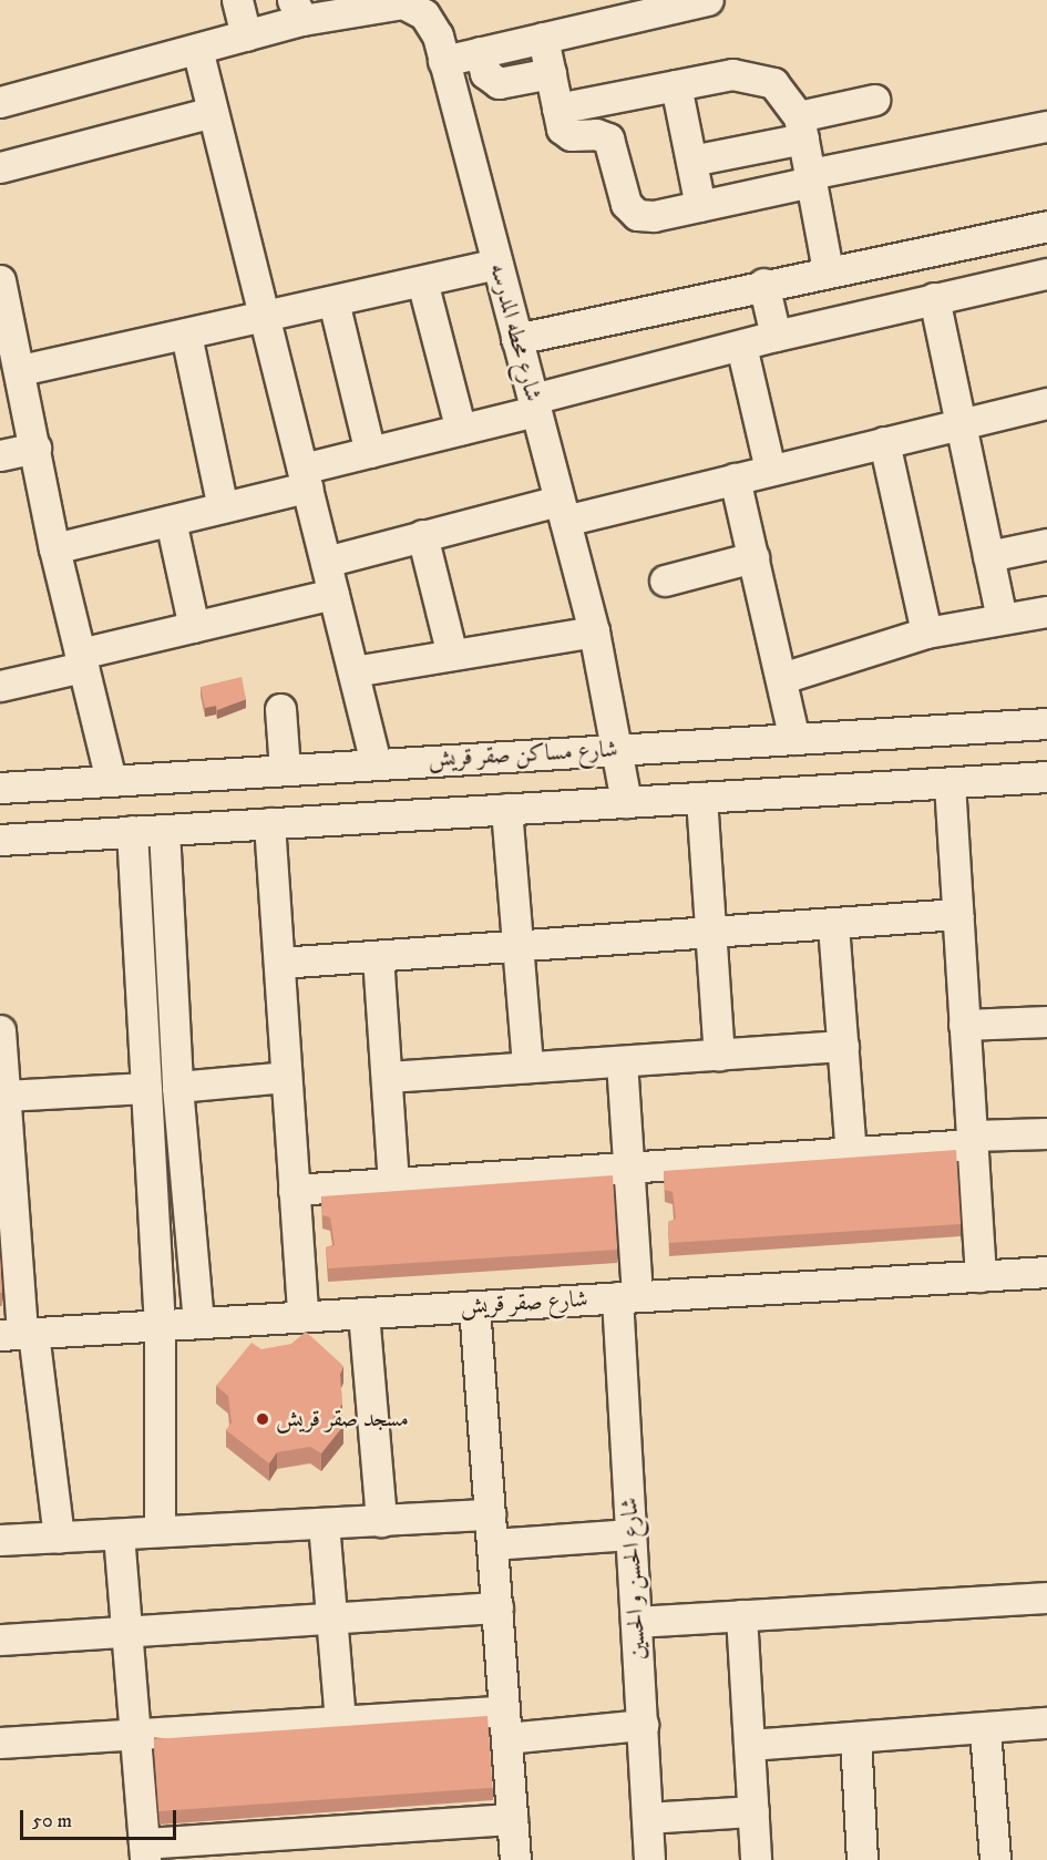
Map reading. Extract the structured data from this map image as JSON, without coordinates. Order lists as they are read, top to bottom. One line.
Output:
{"streets":{"street":["شارع محطه المدرسه","شارع مساكن صقر قريش","شارع صقر قريش","شارع الحسن و الحسين"]},"crossings":[["شارع محطه المدرسه","شارع مساكن صقر قريش"],["شارع صقر قريش","شارع الحسن و الحسين"]],"places":["مسجد صقر قريش"],"scale_bar":"50 m"}
